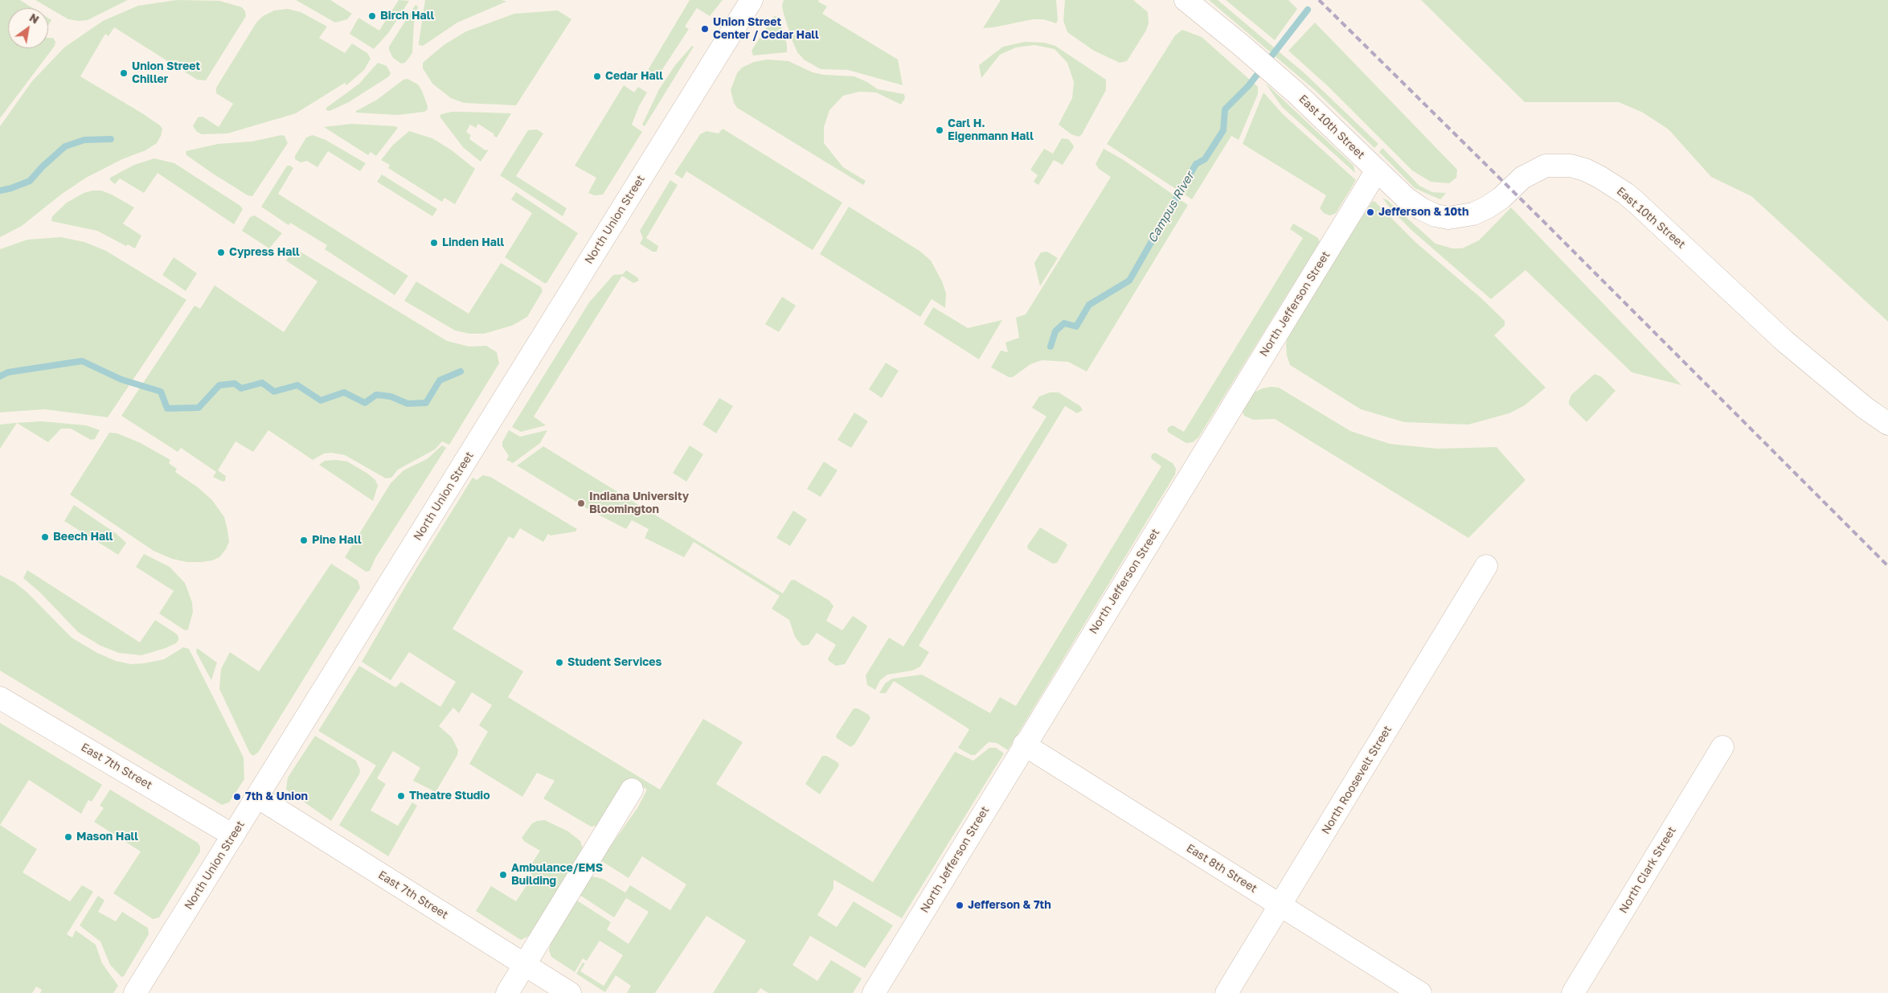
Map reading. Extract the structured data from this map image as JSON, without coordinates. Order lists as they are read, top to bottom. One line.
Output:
{"streets":{"street":["East 10th Street","North Union Street","North Jefferson Street","East 7th Street","North Roosevelt Street","East 8th Street","North Clark Street"]},"crossings":[["East 10th Street","North Jefferson Street"],["North Union Street","East 7th Street"],["North Jefferson Street","East 8th Street"],["North Roosevelt Street","East 8th Street"]],"water":["Campus River"],"places":["Birch Hall","Union Street Center / Cedar Hall","Union Street Chiller","Cedar Hall","Carl H. Eigenmann Hall","Jefferson & 10th","Linden Hall","Cypress Hall","Indiana University Bloomington","Beech Hall","Pine Hall","Student Services","Theatre Studio","7th & Union","Mason Hall","Ambulance/EMS Building","Jefferson & 7th"],"north":"top right"}
